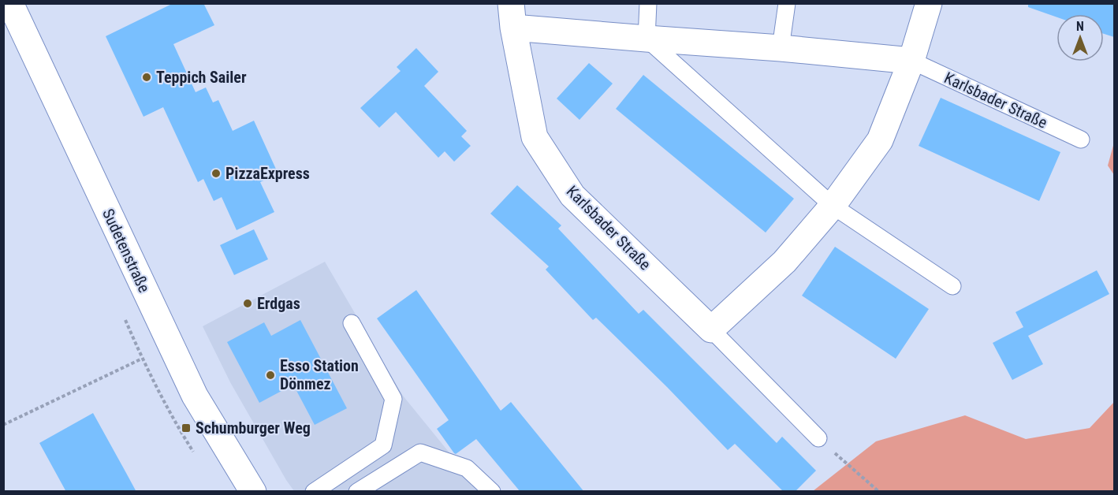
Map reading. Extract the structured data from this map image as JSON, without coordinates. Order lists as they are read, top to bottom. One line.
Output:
{"streets":{"street":["Karlsbader Straße","Sudetenstraße"]},"places":{"other":["Teppich Sailer","PizzaExpress","Erdgas","Esso Station Dönmez"],"transit":["Schumburger Weg"]},"north":"top"}
